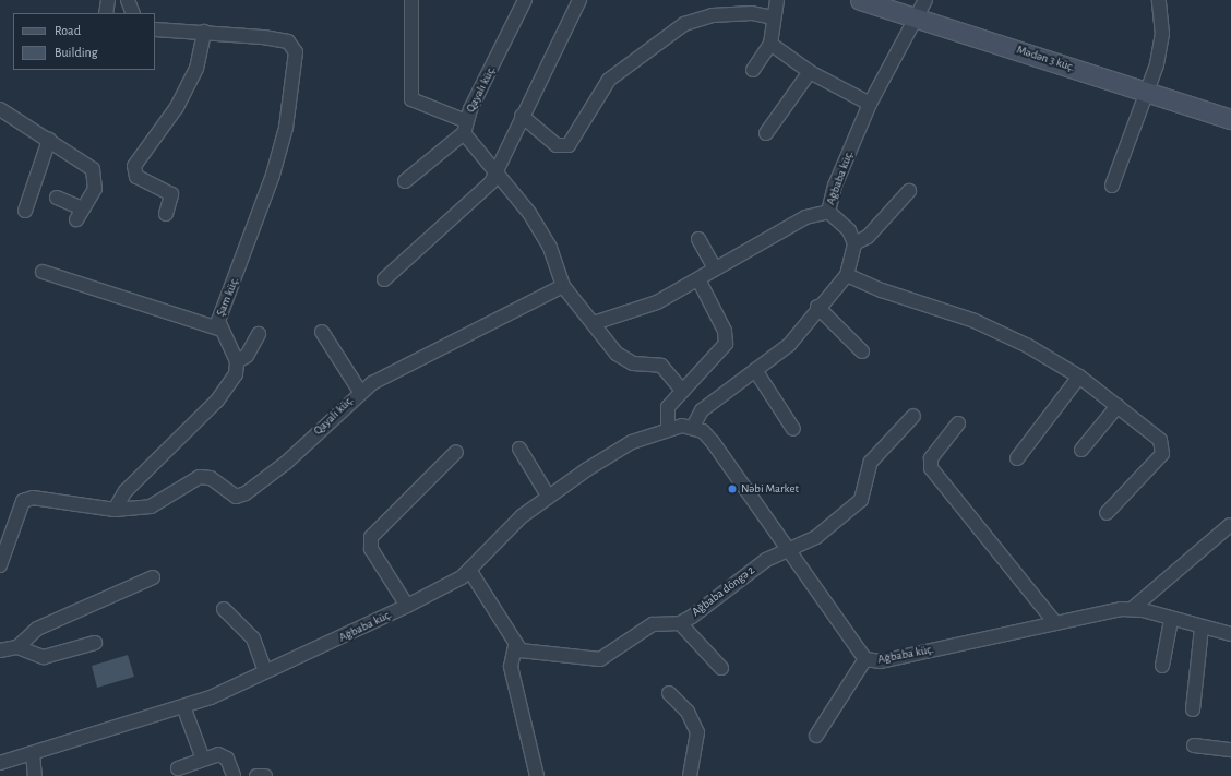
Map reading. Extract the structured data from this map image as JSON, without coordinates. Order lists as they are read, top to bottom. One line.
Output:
{"streets":{"main road":["Mədən 3 küç."],"street":["Qayalı küç.","Ağbaba küç.","Şam küç.","Ağbaba döngə 2"]},"crossings":[["Mədən 3 küç.","Ağbaba küç."],["Ağbaba küç.","Ağbaba döngə 2"]],"places":["Nəbi Market"],"legend":["Road","Building"]}
